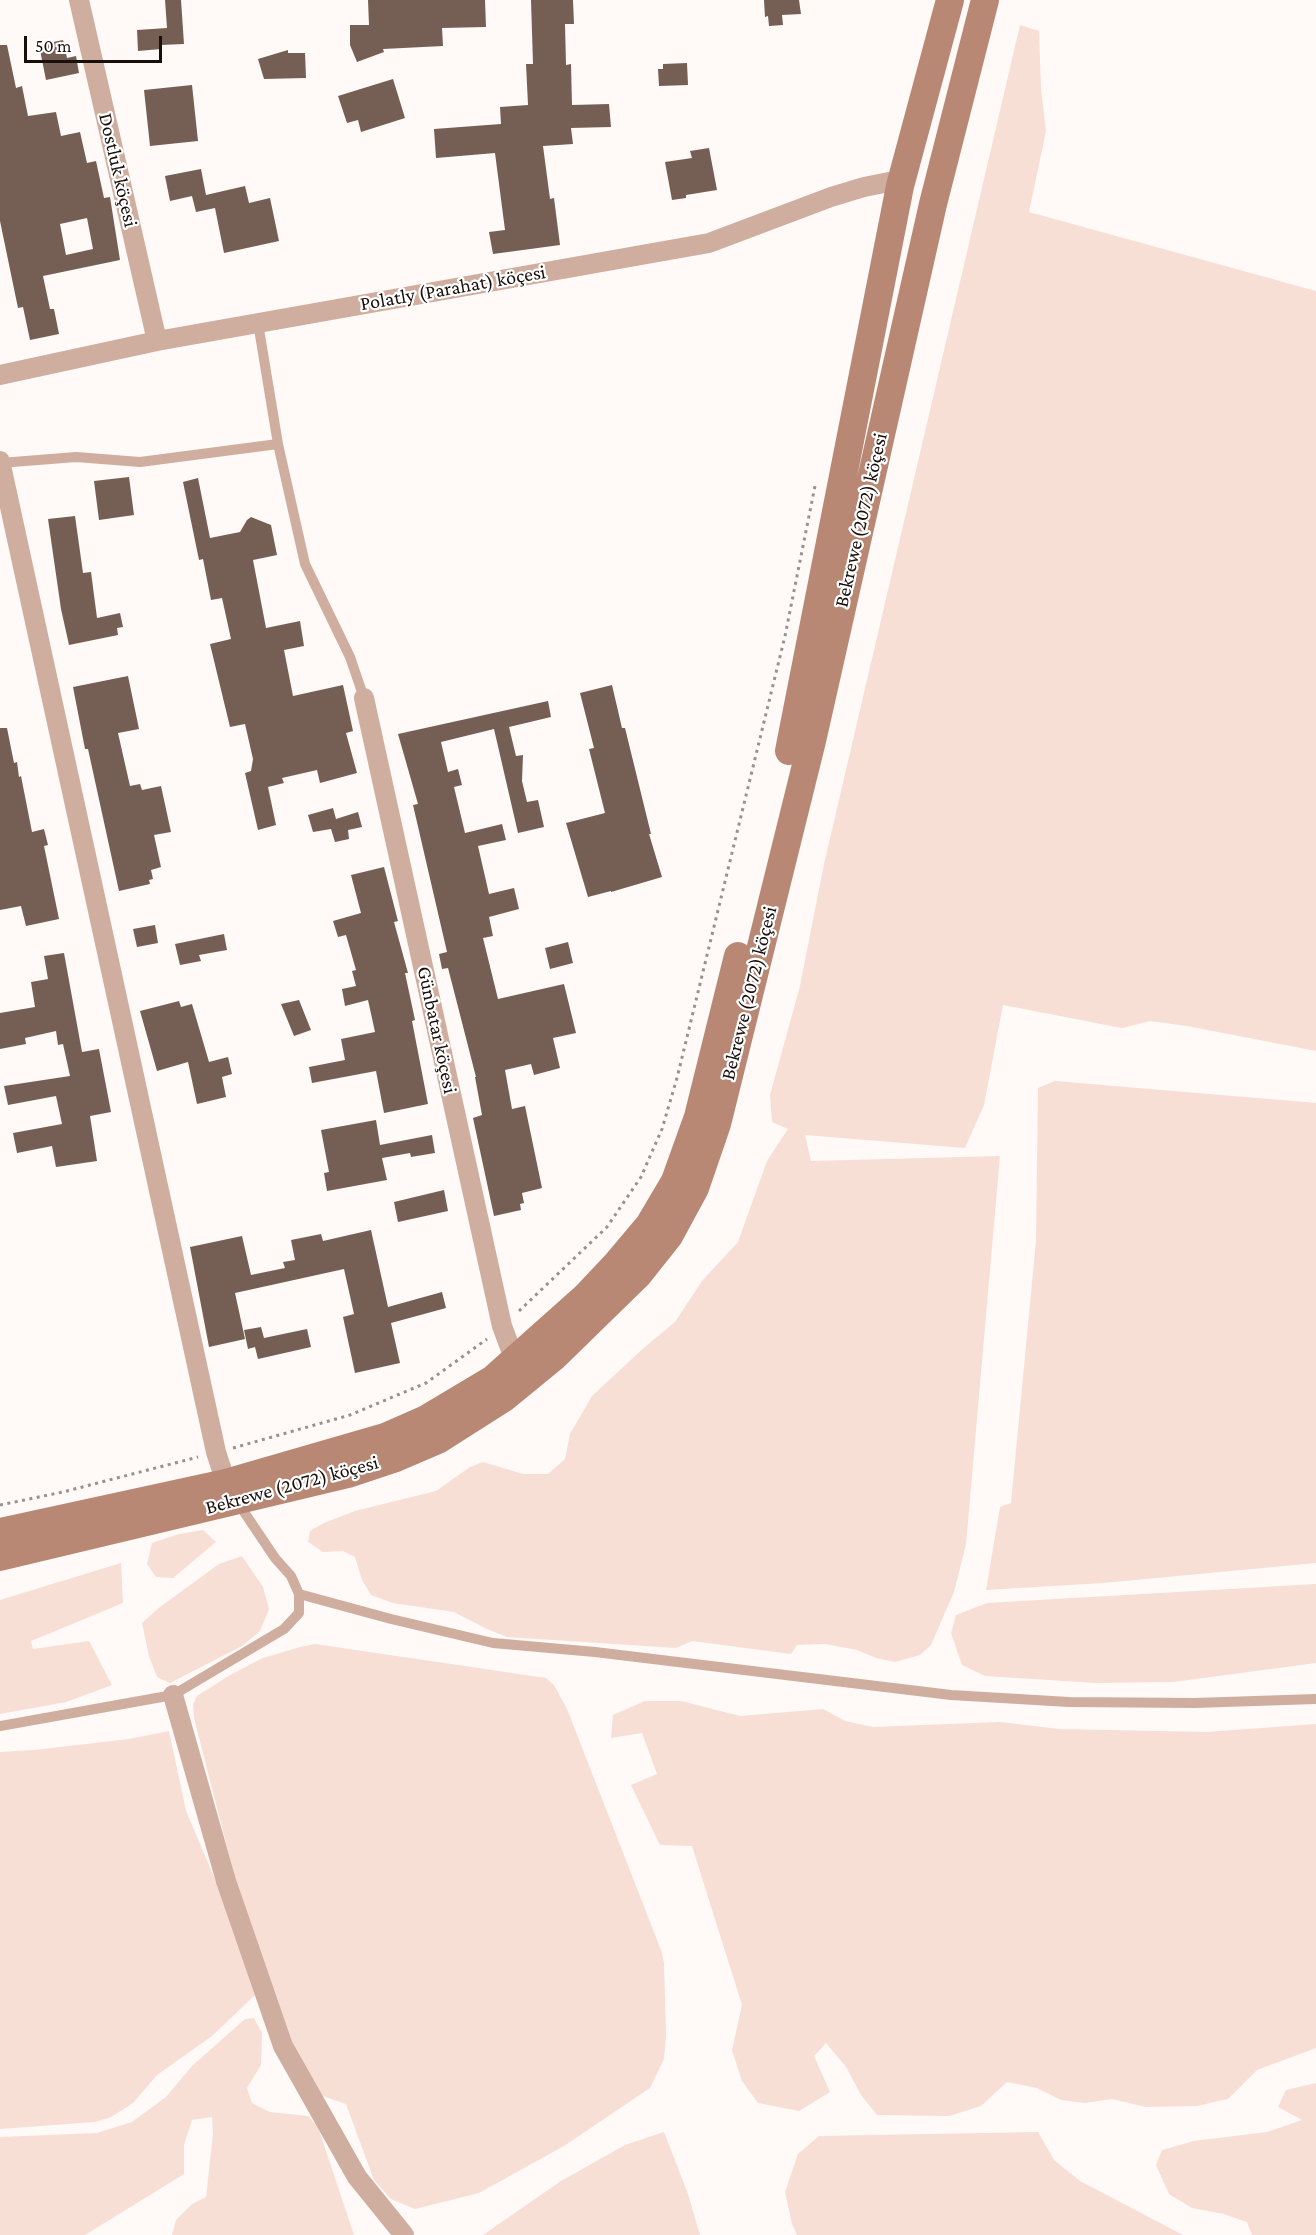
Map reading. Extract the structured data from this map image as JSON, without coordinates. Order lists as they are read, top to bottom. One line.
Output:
{"streets":{"main road":["Bekrewe (2072) köçesi"],"street":["Dostluk köçesi","Polatly (Parahat) köçesi","Günbatar köçesi"]},"crossings":[["Dostluk köçesi","Polatly (Parahat) köçesi"],["Polatly (Parahat) köçesi","Bekrewe (2072) köçesi"],["Bekrewe (2072) köçesi","Günbatar köçesi"]],"scale_bar":"50 m"}
